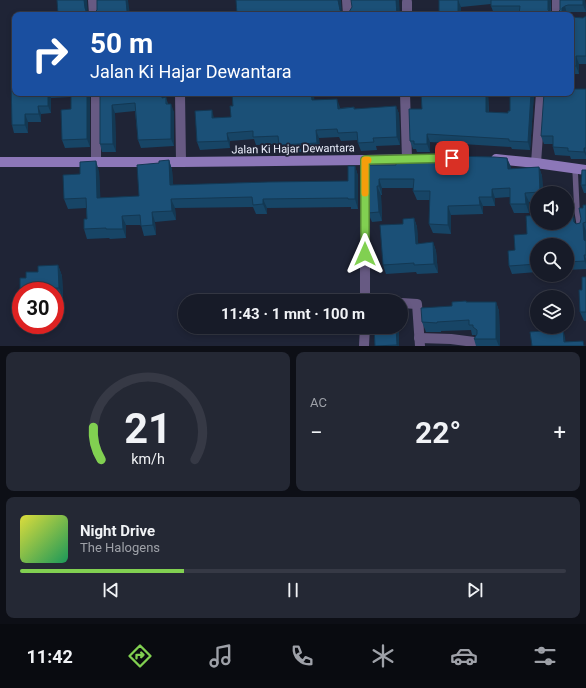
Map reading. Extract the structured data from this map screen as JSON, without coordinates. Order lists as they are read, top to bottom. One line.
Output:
{"streets":{"street":["Jalan Ki Hajar Dewantara"]},"page":{"turn":["50 m","Jalan Ki Hajar Dewantara"],"limit":"30","trip":"11:43 · 1 mnt · 100 m","tile":"AC","heat":["−","22°","+"],"song":["Night Drive","The Halogens"],"tabs":"11:42","gauge":["21","km/h"]}}
